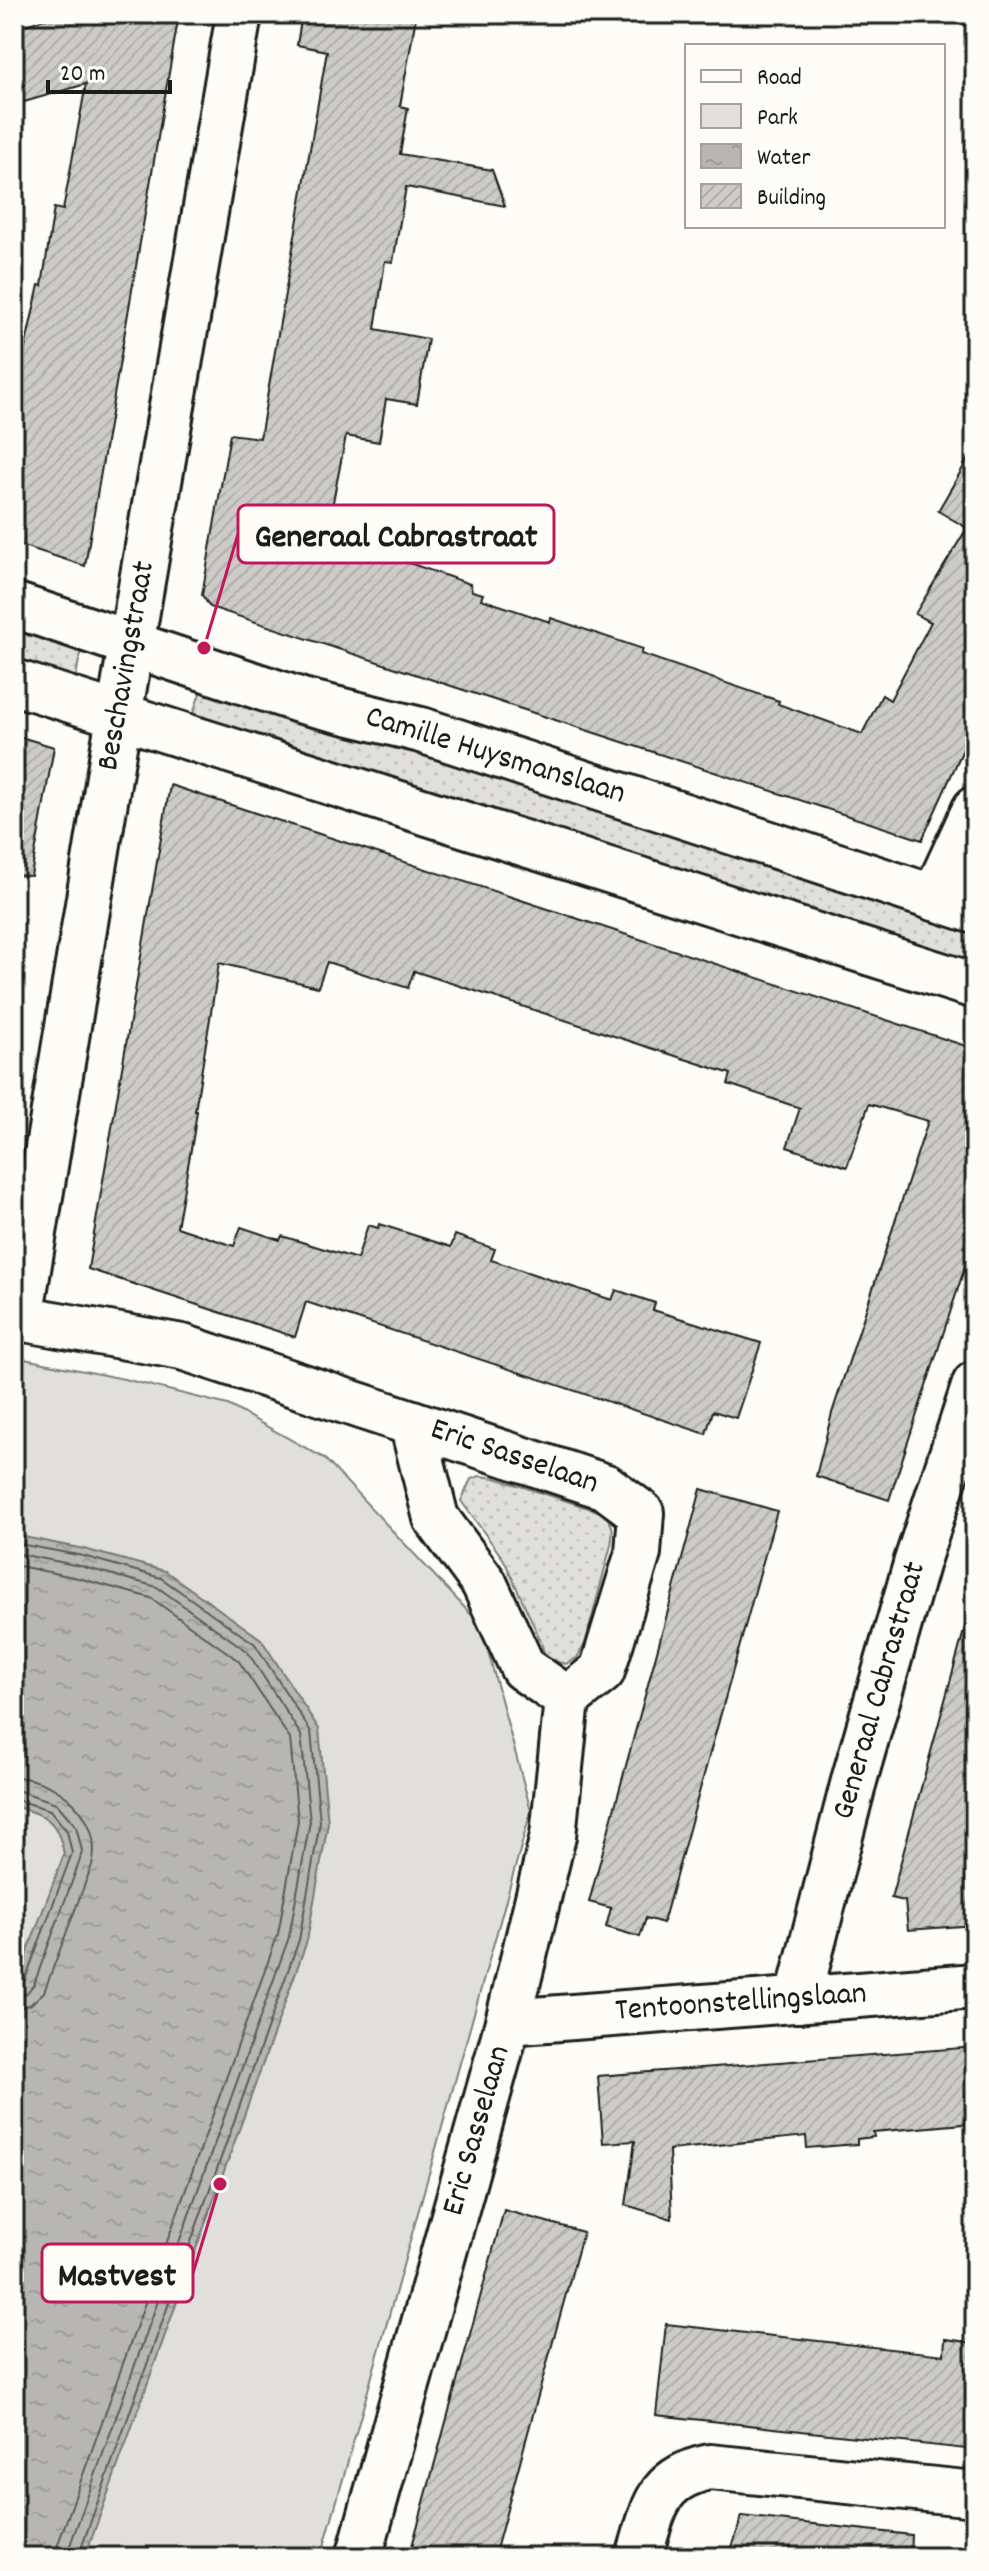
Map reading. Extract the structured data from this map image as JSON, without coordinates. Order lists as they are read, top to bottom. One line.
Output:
{"streets":{"street":["Beschavingstraat","Camille Huysmanslaan","Eric Sasselaan","Generaal Cabrastraat","Tentoonstellingslaan"]},"crossings":[["Beschavingstraat","Camille Huysmanslaan"],["Beschavingstraat","Eric Sasselaan"],["Eric Sasselaan","Tentoonstellingslaan"],["Generaal Cabrastraat","Tentoonstellingslaan"]],"places":["Generaal Cabrastraat","Mastvest"],"legend":["Road","Park","Water","Building"],"scale_bar":"20 m"}
